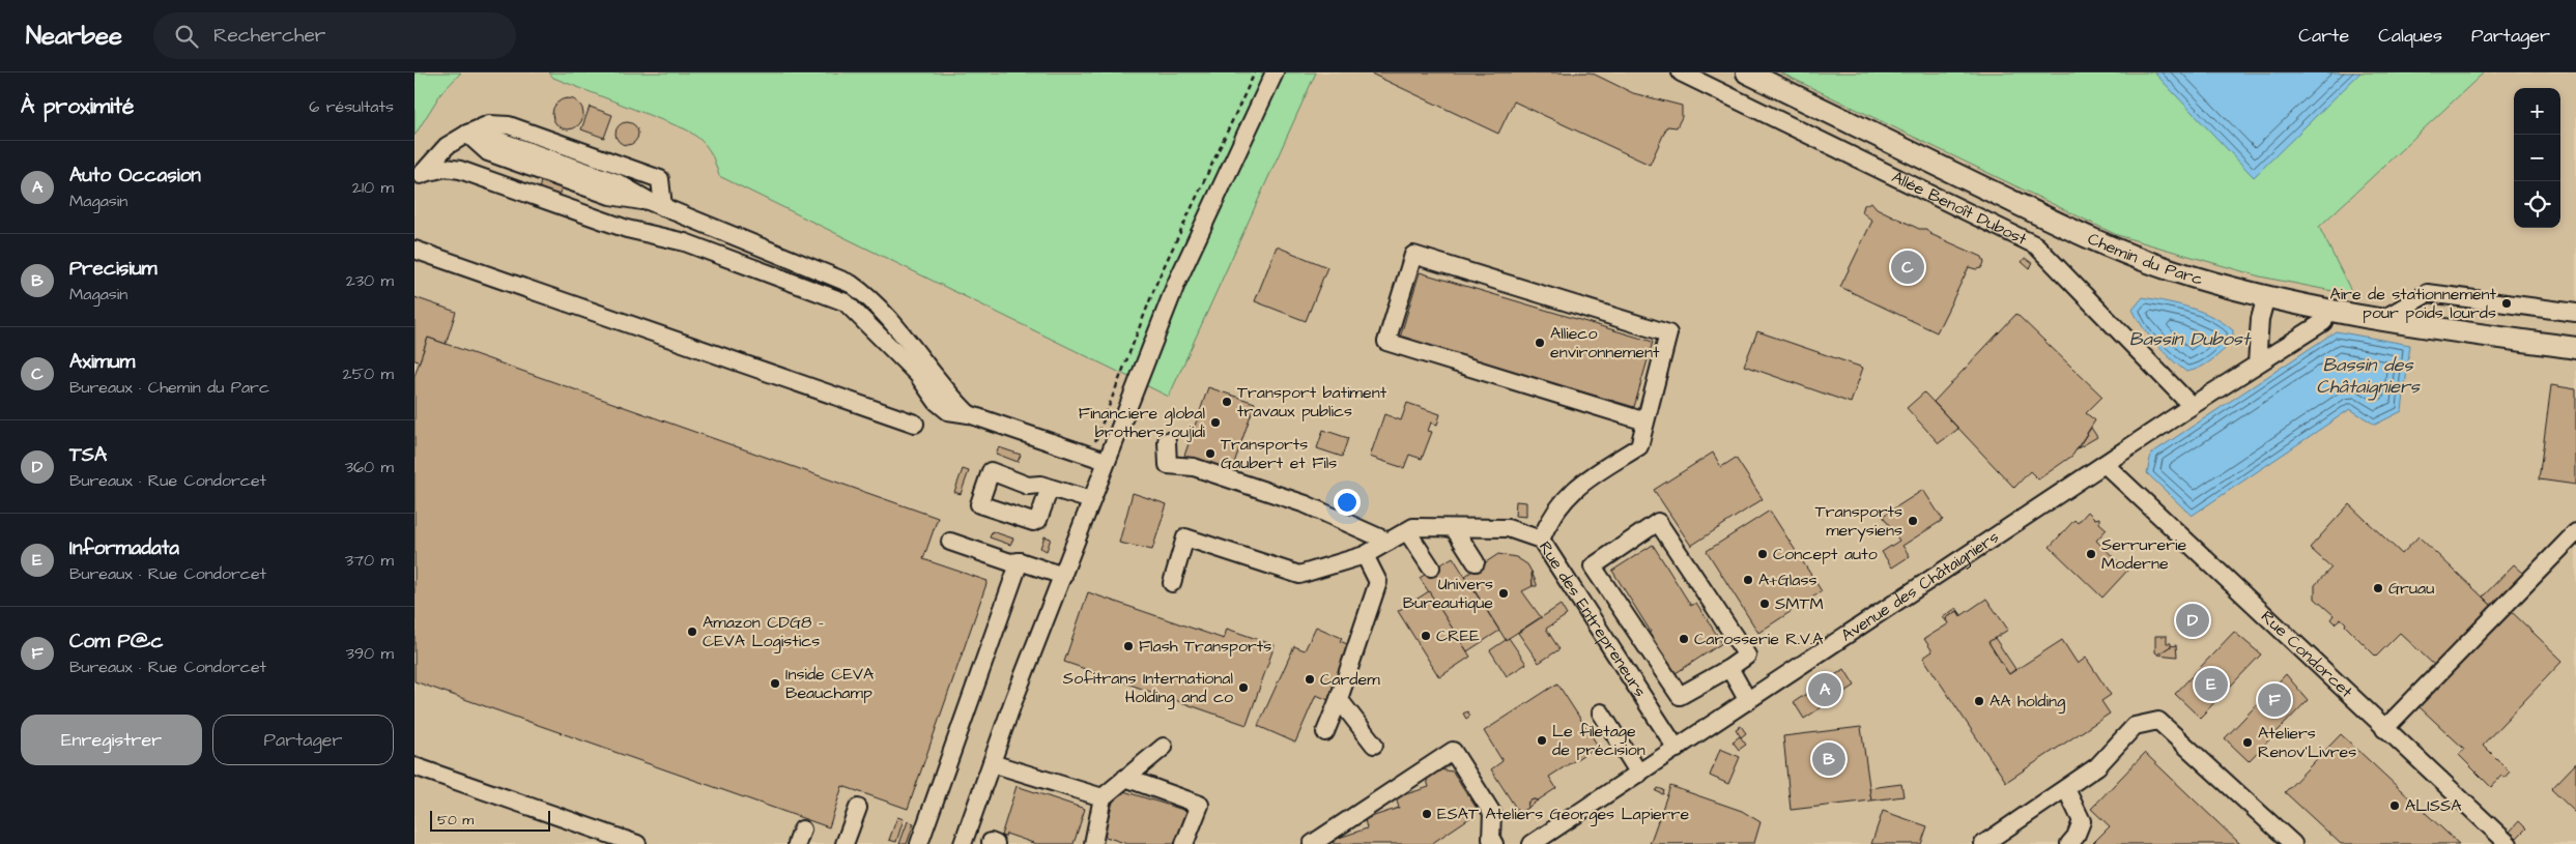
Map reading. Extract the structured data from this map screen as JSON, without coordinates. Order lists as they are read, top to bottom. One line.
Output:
{"streets":{"main road":["Chemin du Parc"],"street":["Allée Benoît Dubost","Avenue des Châtaigniers","Rue des Entrepreneurs","Rue Condorcet"]},"crossings":[["Allée Benoît Dubost","Avenue des Châtaigniers"],["Chemin du Parc","Avenue des Châtaigniers"],["Avenue des Châtaigniers","Rue des Entrepreneurs"],["Avenue des Châtaigniers","Rue Condorcet"]],"water":["Bassin Dubost","Bassin des Châtaigniers"],"places":["Aire de stationnement pour poids lourds","Allieco environnement","Transport batiment travaux publics","Financiere global brothers oujidi","Transports Gaubert et Fils","Transports merysiens","Concept auto","Serrurerie Moderne","A+Glass","Gruau","Univers Bureautique","SMTM","Amazon CDG8 - CEVA Logistics","CREE","Carosserie R.V.A","Flash Transports","Cardem","Inside CEVA Beauchamp","Sofitrans International Holding and co","AA holding","Le filetage de précision","Ateliers Renov'Livres","ALISSA","ESAT Ateliers Georges Lapierre"],"scale_bar":"50 m","page":{"header":"Nearbee","search":"Rechercher","nav":["Carte","Calques","Partager"],"heading":["À proximité","6 résultats"],"map_buttons":["+","−"],"list":[{"mark":"A","name":"Auto Occasion","note":"Magasin","value":"210 m"},{"mark":"B","name":"Precisium","note":"Magasin","value":"230 m"},{"mark":"C","name":"Aximum","note":"Bureaux · Chemin du Parc","value":"250 m"},{"mark":"D","name":"TSA","note":"Bureaux · Rue Condorcet","value":"360 m"},{"mark":"E","name":"Informadata","note":"Bureaux · Rue Condorcet","value":"370 m"},{"mark":"F","name":"Com P@c","note":"Bureaux · Rue Condorcet","value":"390 m"}],"pins":["C","D","E","A","F","B"],"buttons":["Enregistrer","Partager"],"scale":"50 m"}}
